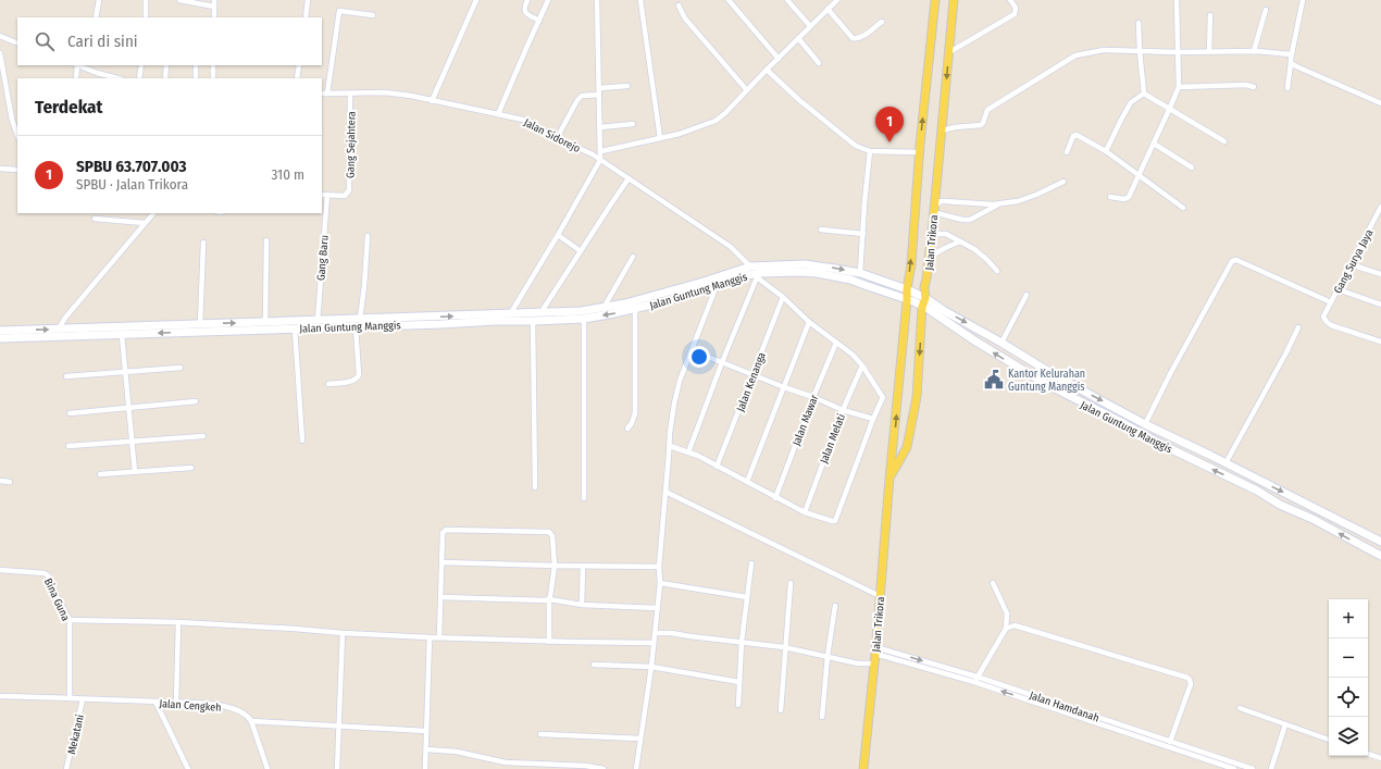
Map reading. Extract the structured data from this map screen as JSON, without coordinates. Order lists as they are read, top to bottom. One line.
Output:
{"streets":{"main road":["Jalan Trikora"],"street":["Jalan Sidorejo","Gang Sejahtera","Gang Baru","Gang Surya Jaya","Jalan Guntung Manggis","Jalan Kenanga","Jalan Mawar","Jalan Melati","Bina Guna","Jalan Cengkeh","Jalan Hamdanah","Mekatani"]},"crossings":[["Jalan Sidorejo","Gang Sejahtera"],["Jalan Sidorejo","Jalan Guntung Manggis"],["Jalan Sidorejo","Jalan Kenanga"],["Jalan Sidorejo","Jalan Mawar"],["Jalan Sidorejo","Jalan Melati"],["Gang Sejahtera","Gang Baru"],["Jalan Trikora","Jalan Guntung Manggis"],["Jalan Trikora","Jalan Hamdanah"],["Gang Baru","Jalan Guntung Manggis"],["Bina Guna","Jalan Cengkeh"],["Jalan Cengkeh","Mekatani"]],"places":{"public building":["Kantor Kelurahan Guntung Manggis"]},"page":{"search":"Cari di sini","heading":"Terdekat","pins":"1","list":[{"mark":"1","name":"SPBU 63.707.003","note":"SPBU · Jalan Trikora","value":"310 m"}],"map_buttons":["+","−"]}}
